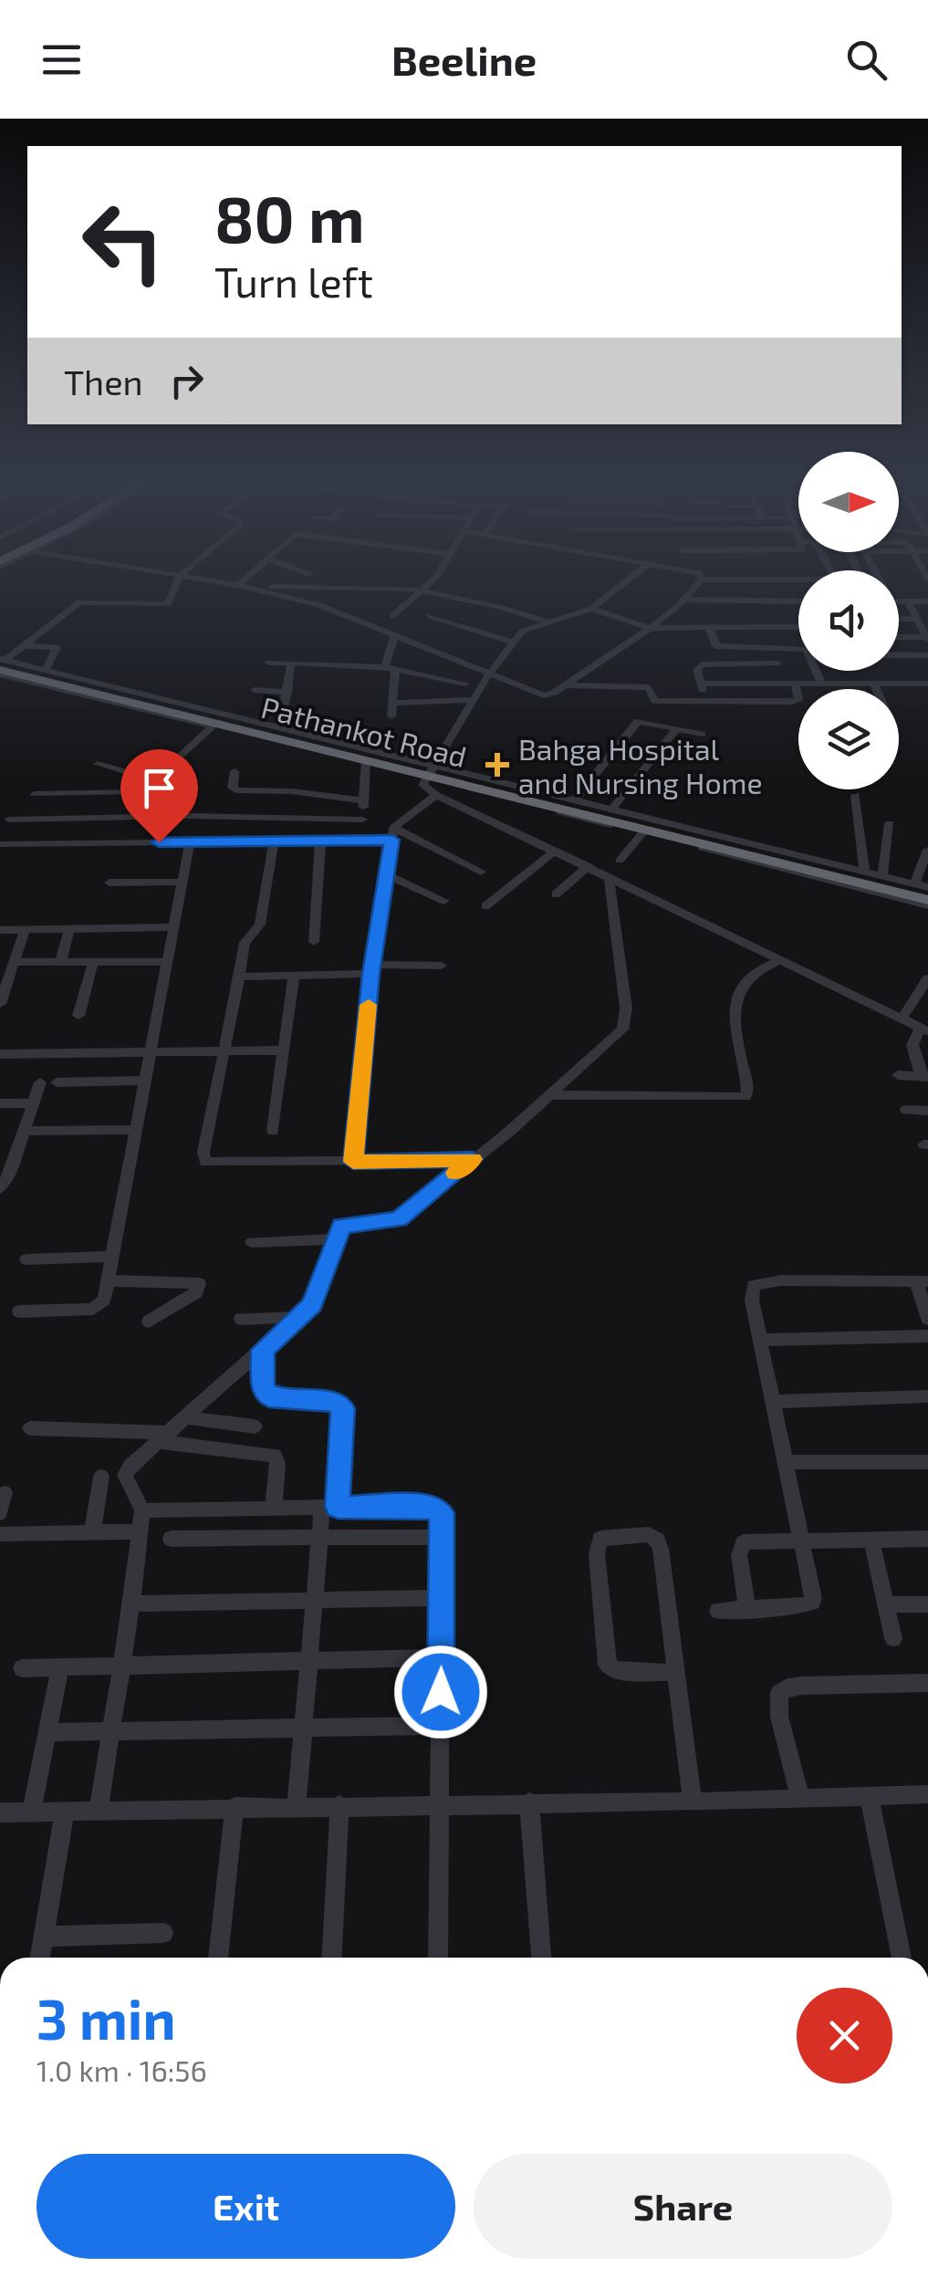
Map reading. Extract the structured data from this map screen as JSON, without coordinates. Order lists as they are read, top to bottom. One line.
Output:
{"streets":{"highway":["Pathankot Road"]},"places":{"health":["Bahga Hospital and Nursing Home"]},"north":"right","page":{"header":"Beeline","turn":["80 m","Turn left"],"then":"Then","heading":["3 min","1.0 km · 16:56"],"buttons":["Exit","Share"]}}
